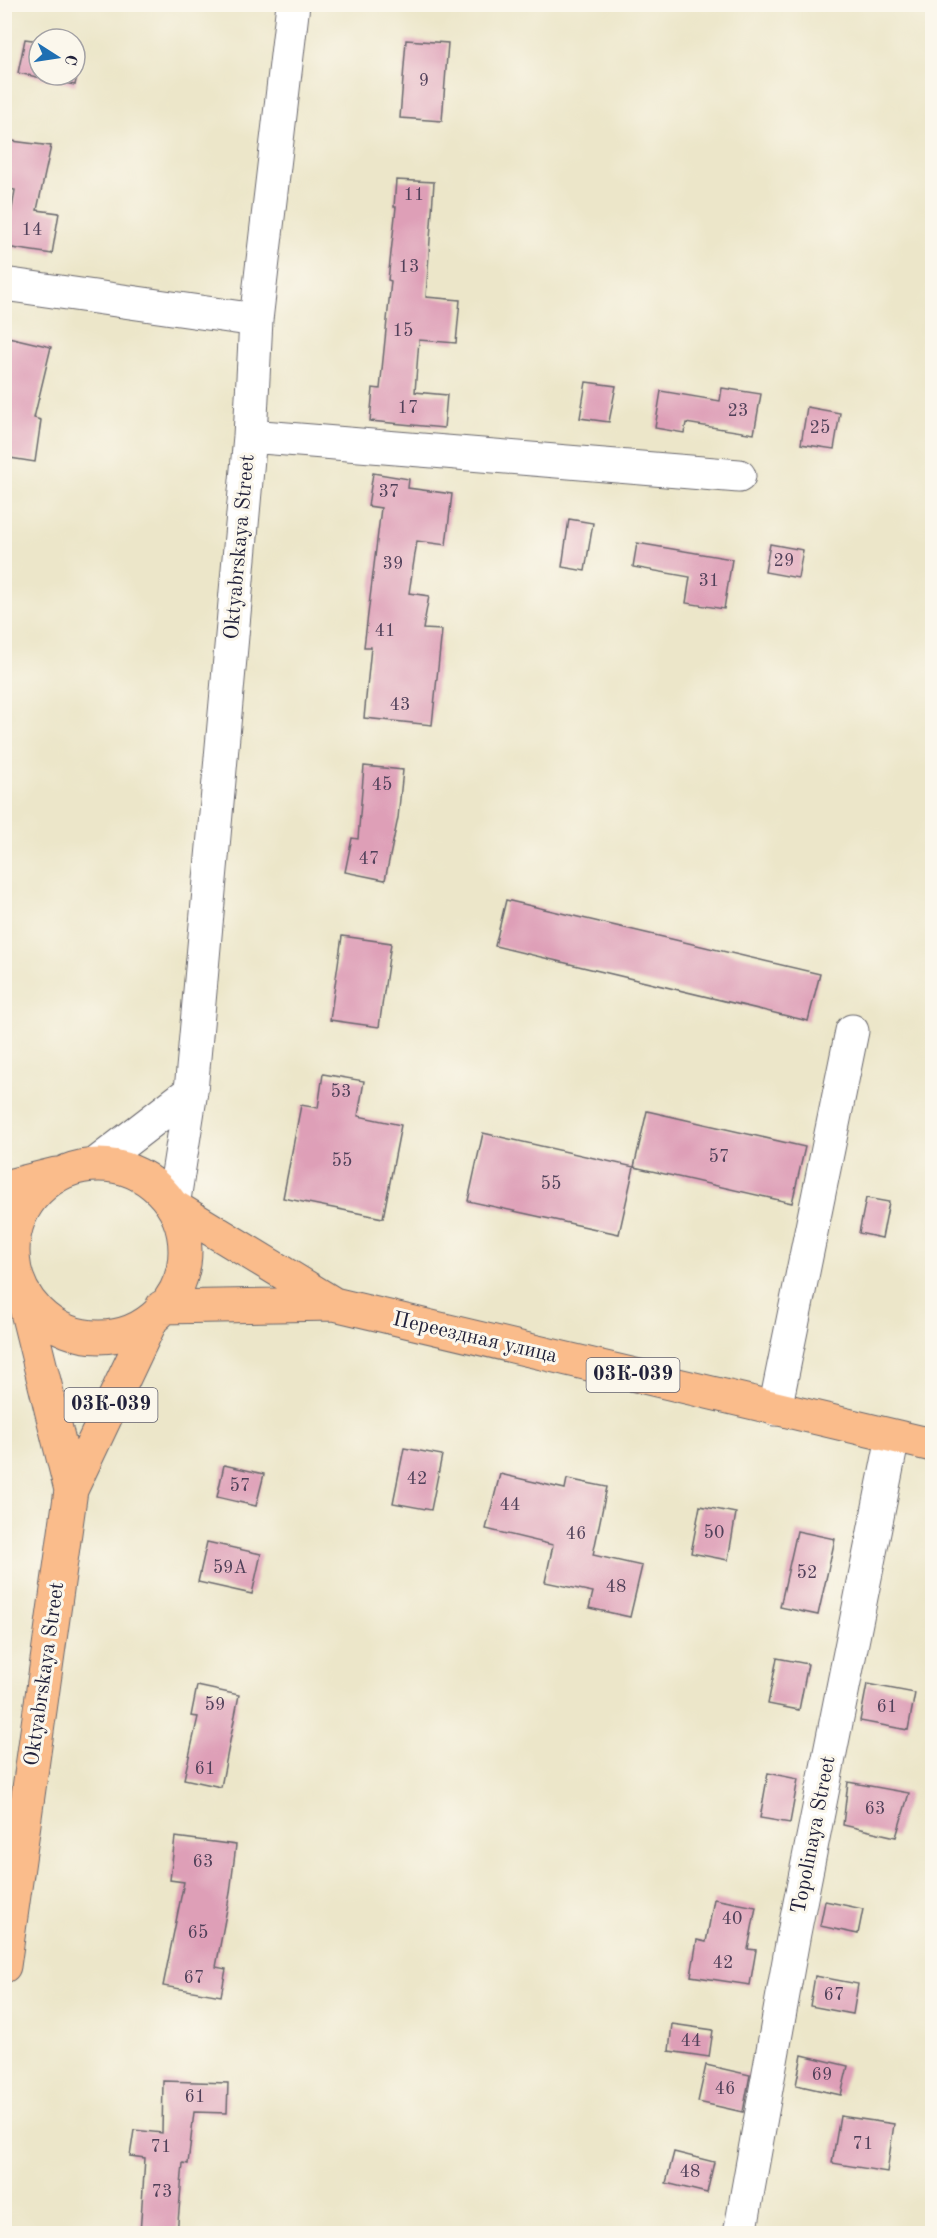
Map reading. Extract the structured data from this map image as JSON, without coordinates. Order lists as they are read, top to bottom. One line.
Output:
{"streets":{"main road":["Oktyabrskaya Street","Переездная улица","03К-039"],"street":["Topolinaya Street"]},"crossings":[["Oktyabrskaya Street","Переездная улица"],["Переездная улица","Topolinaya Street"]],"house_numbers":["9","11","14","13","15","17","23","25","37","29","39","31","41","43","45","47","53","57","55","55","42","57","44","50","46","59А","52","48","59","61","61","63","63","40","65","42","67","67","44","69","46","61","71","71","48","73"],"north":"right"}
